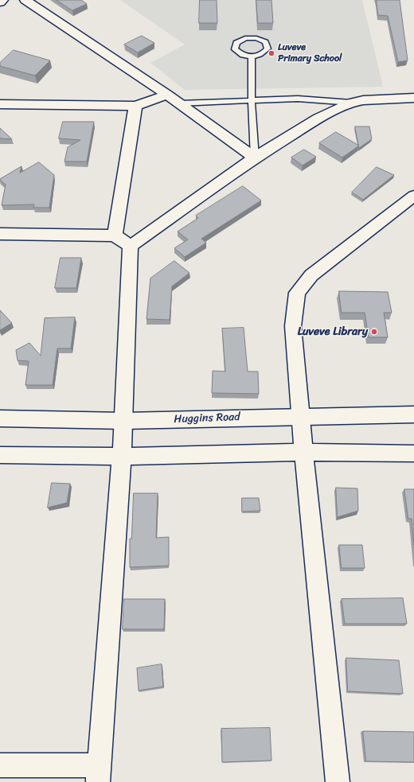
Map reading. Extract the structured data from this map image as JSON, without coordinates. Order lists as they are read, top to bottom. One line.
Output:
{"streets":{"street":["Huggins Road"]},"places":["Luveve Primary School","Luveve Library"]}
